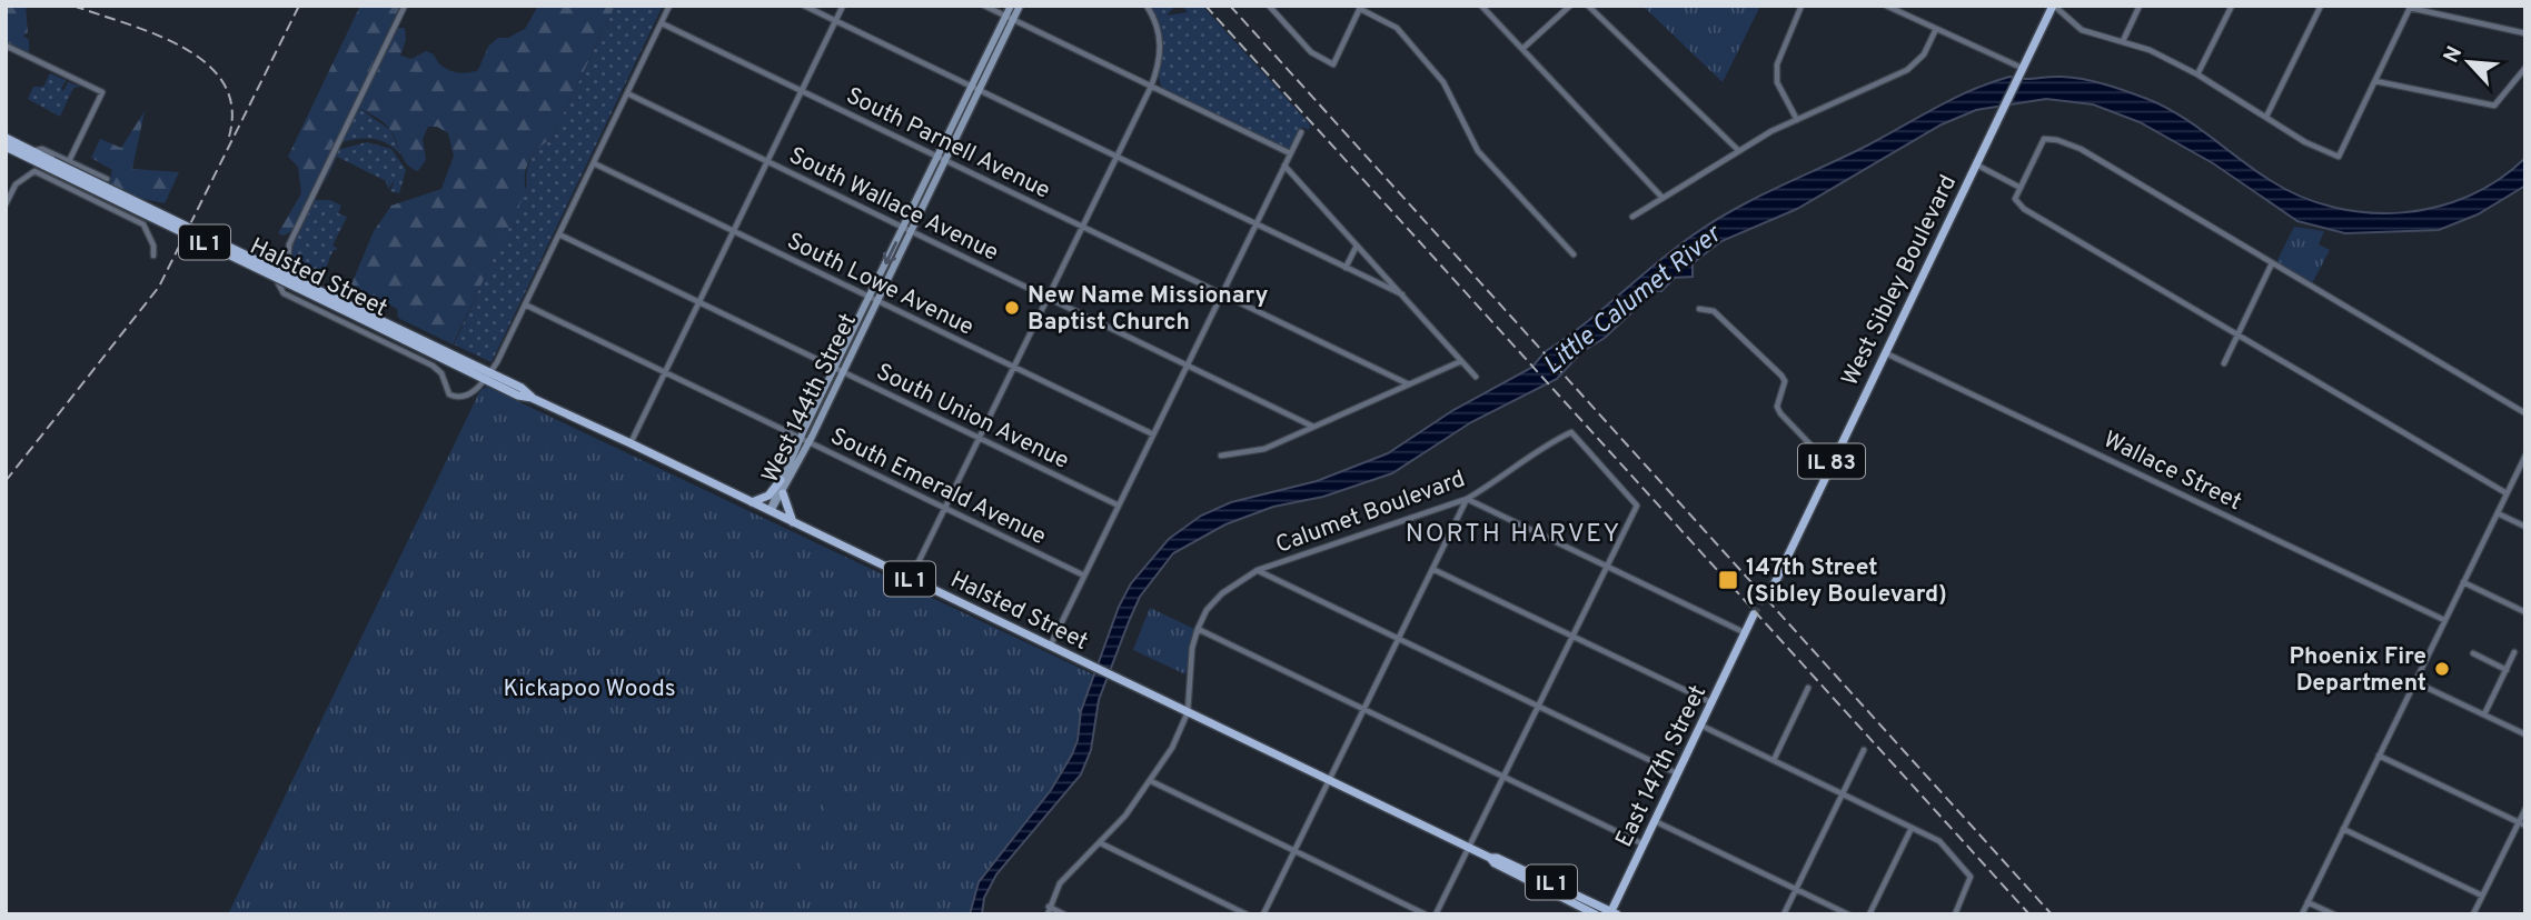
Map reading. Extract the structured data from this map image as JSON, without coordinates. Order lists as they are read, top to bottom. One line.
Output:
{"streets":{"main road":["IL 1","Halsted Street","West Sibley Boulevard","IL 83","East 147th Street"],"street":["South Parnell Avenue","South Wallace Avenue","South Lowe Avenue","West 144th Street","South Union Avenue","Wallace Street","South Emerald Avenue","Calumet Boulevard"]},"crossings":[["South Parnell Avenue","West 144th Street"],["South Wallace Avenue","West 144th Street"],["Halsted Street","West 144th Street"],["Halsted Street","Calumet Boulevard"],["Halsted Street","East 147th Street"],["West Sibley Boulevard","Wallace Street"],["South Lowe Avenue","West 144th Street"],["West 144th Street","South Union Avenue"],["West 144th Street","South Emerald Avenue"]],"districts":["NORTH HARVEY"],"water":["Little Calumet River"],"parks":["Kickapoo Woods"],"places":{"other":["New Name Missionary Baptist Church","Phoenix Fire Department"],"transit":["147th Street (Sibley Boulevard)"]},"north":"top left"}
